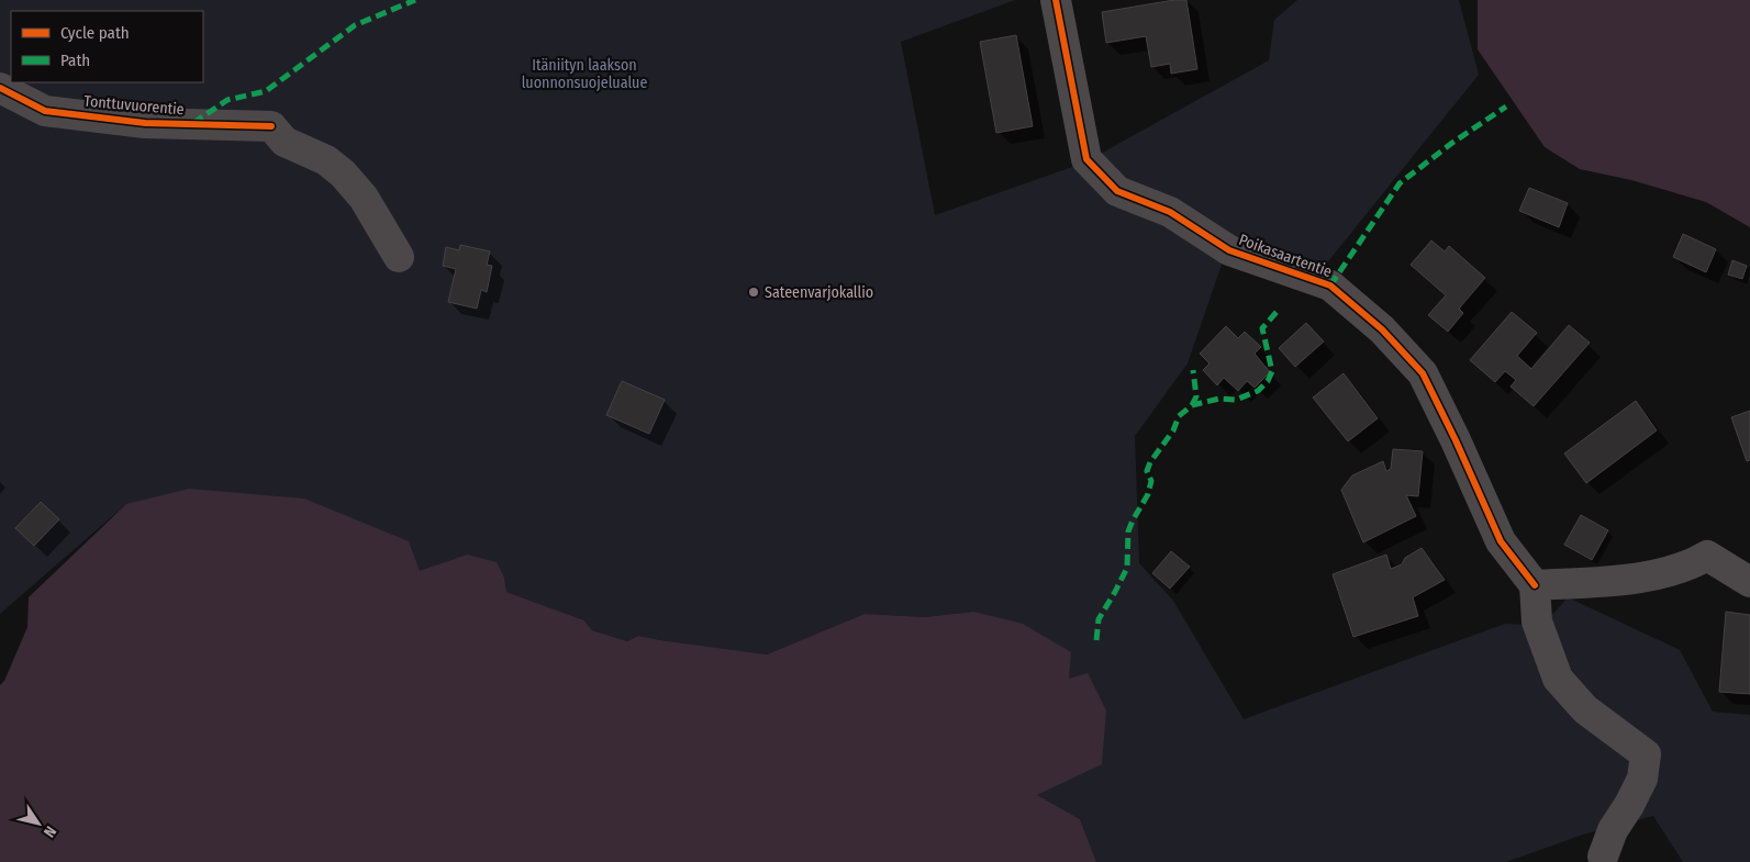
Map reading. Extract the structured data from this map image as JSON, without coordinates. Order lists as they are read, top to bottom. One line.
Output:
{"streets":{"street":["Tonttuvuorentie","Poikasaartentie"]},"parks":["Itäniityn laakson luonnonsuojelualue"],"places":["Sateenvarjokallio"],"legend":["Cycle path","Path"],"north":"bottom right"}
